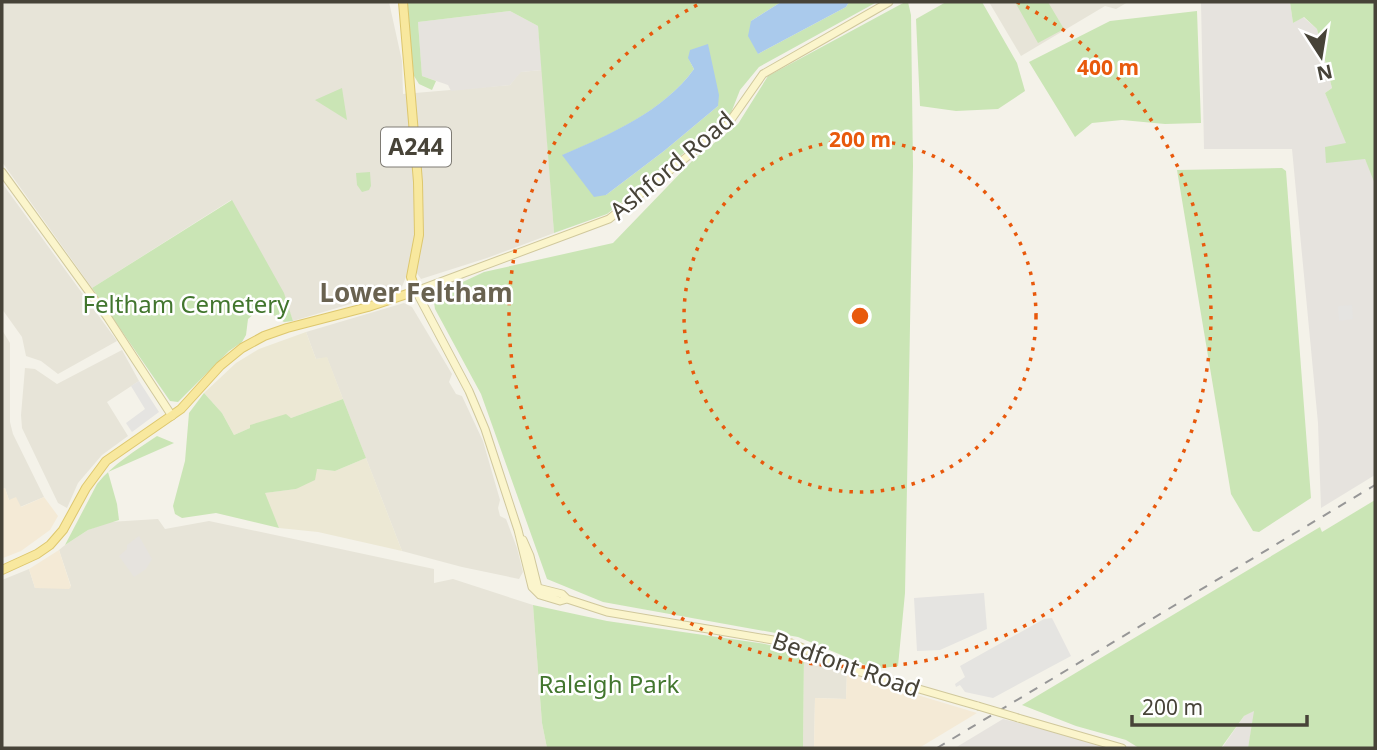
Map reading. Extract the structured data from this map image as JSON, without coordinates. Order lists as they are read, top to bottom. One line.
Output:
{"streets":{"main road":["A244","Ashford Road"],"street":["Bedfont Road"]},"crossings":[["A244","Ashford Road"],["A244","Bedfont Road"],["Ashford Road","Bedfont Road"]],"districts":["Lower Feltham"],"parks":["Feltham Cemetery","Raleigh Park"],"scale_bar":"200 m","north":"bottom","rings":["400 m","200 m"]}
